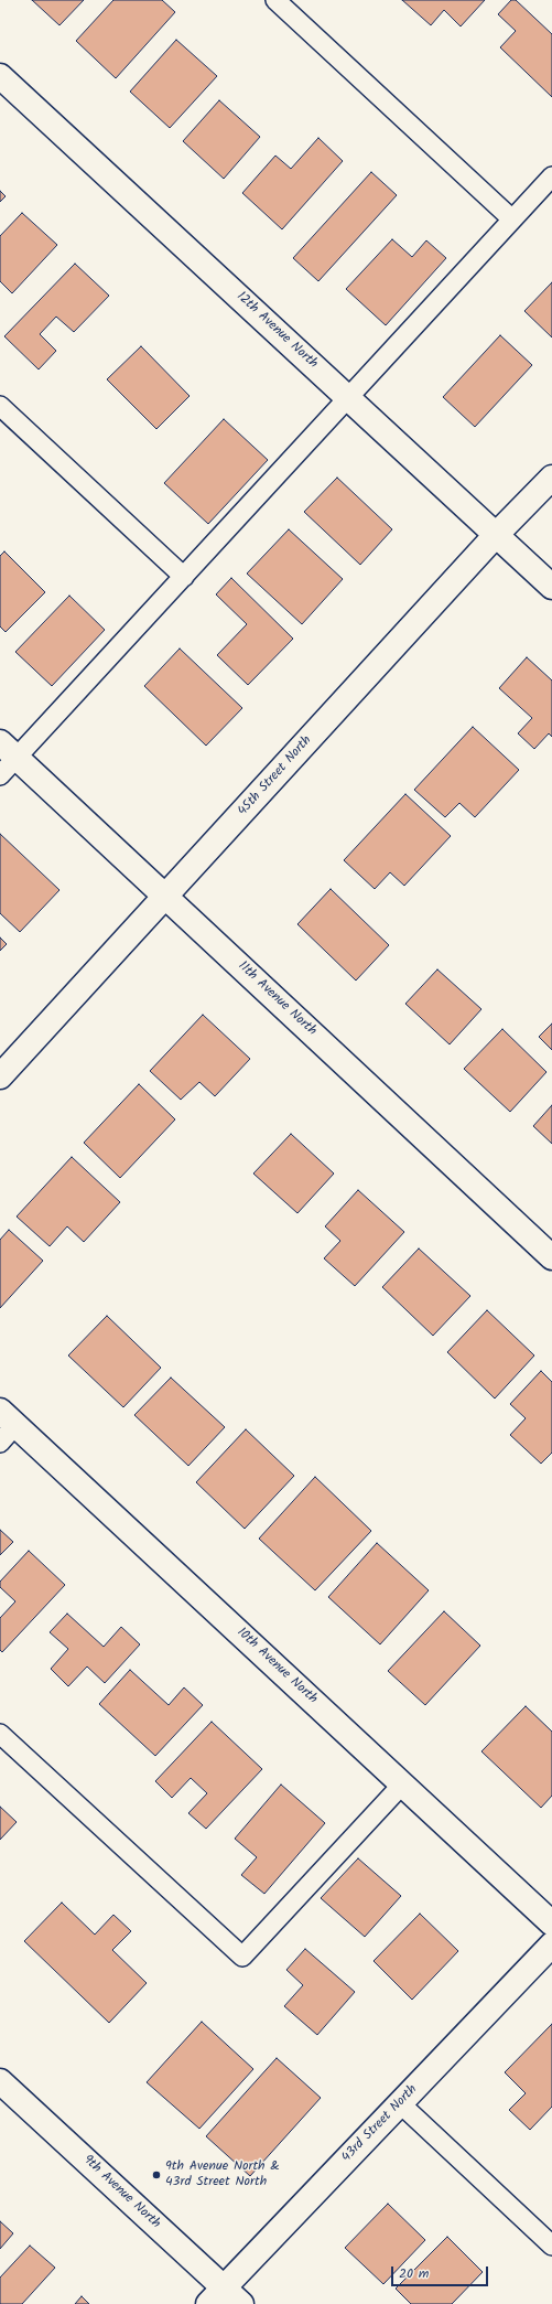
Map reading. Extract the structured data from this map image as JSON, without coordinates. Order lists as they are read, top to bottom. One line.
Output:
{"streets":{"street":["12th Avenue North","45th Street North","11th Avenue North","10th Avenue North","43rd Street North","9th Avenue North"]},"crossings":[["12th Avenue North","45th Street North"],["45th Street North","11th Avenue North"],["43rd Street North","9th Avenue North"]],"places":["9th Avenue North & 43rd Street North"],"scale_bar":"20 m"}
